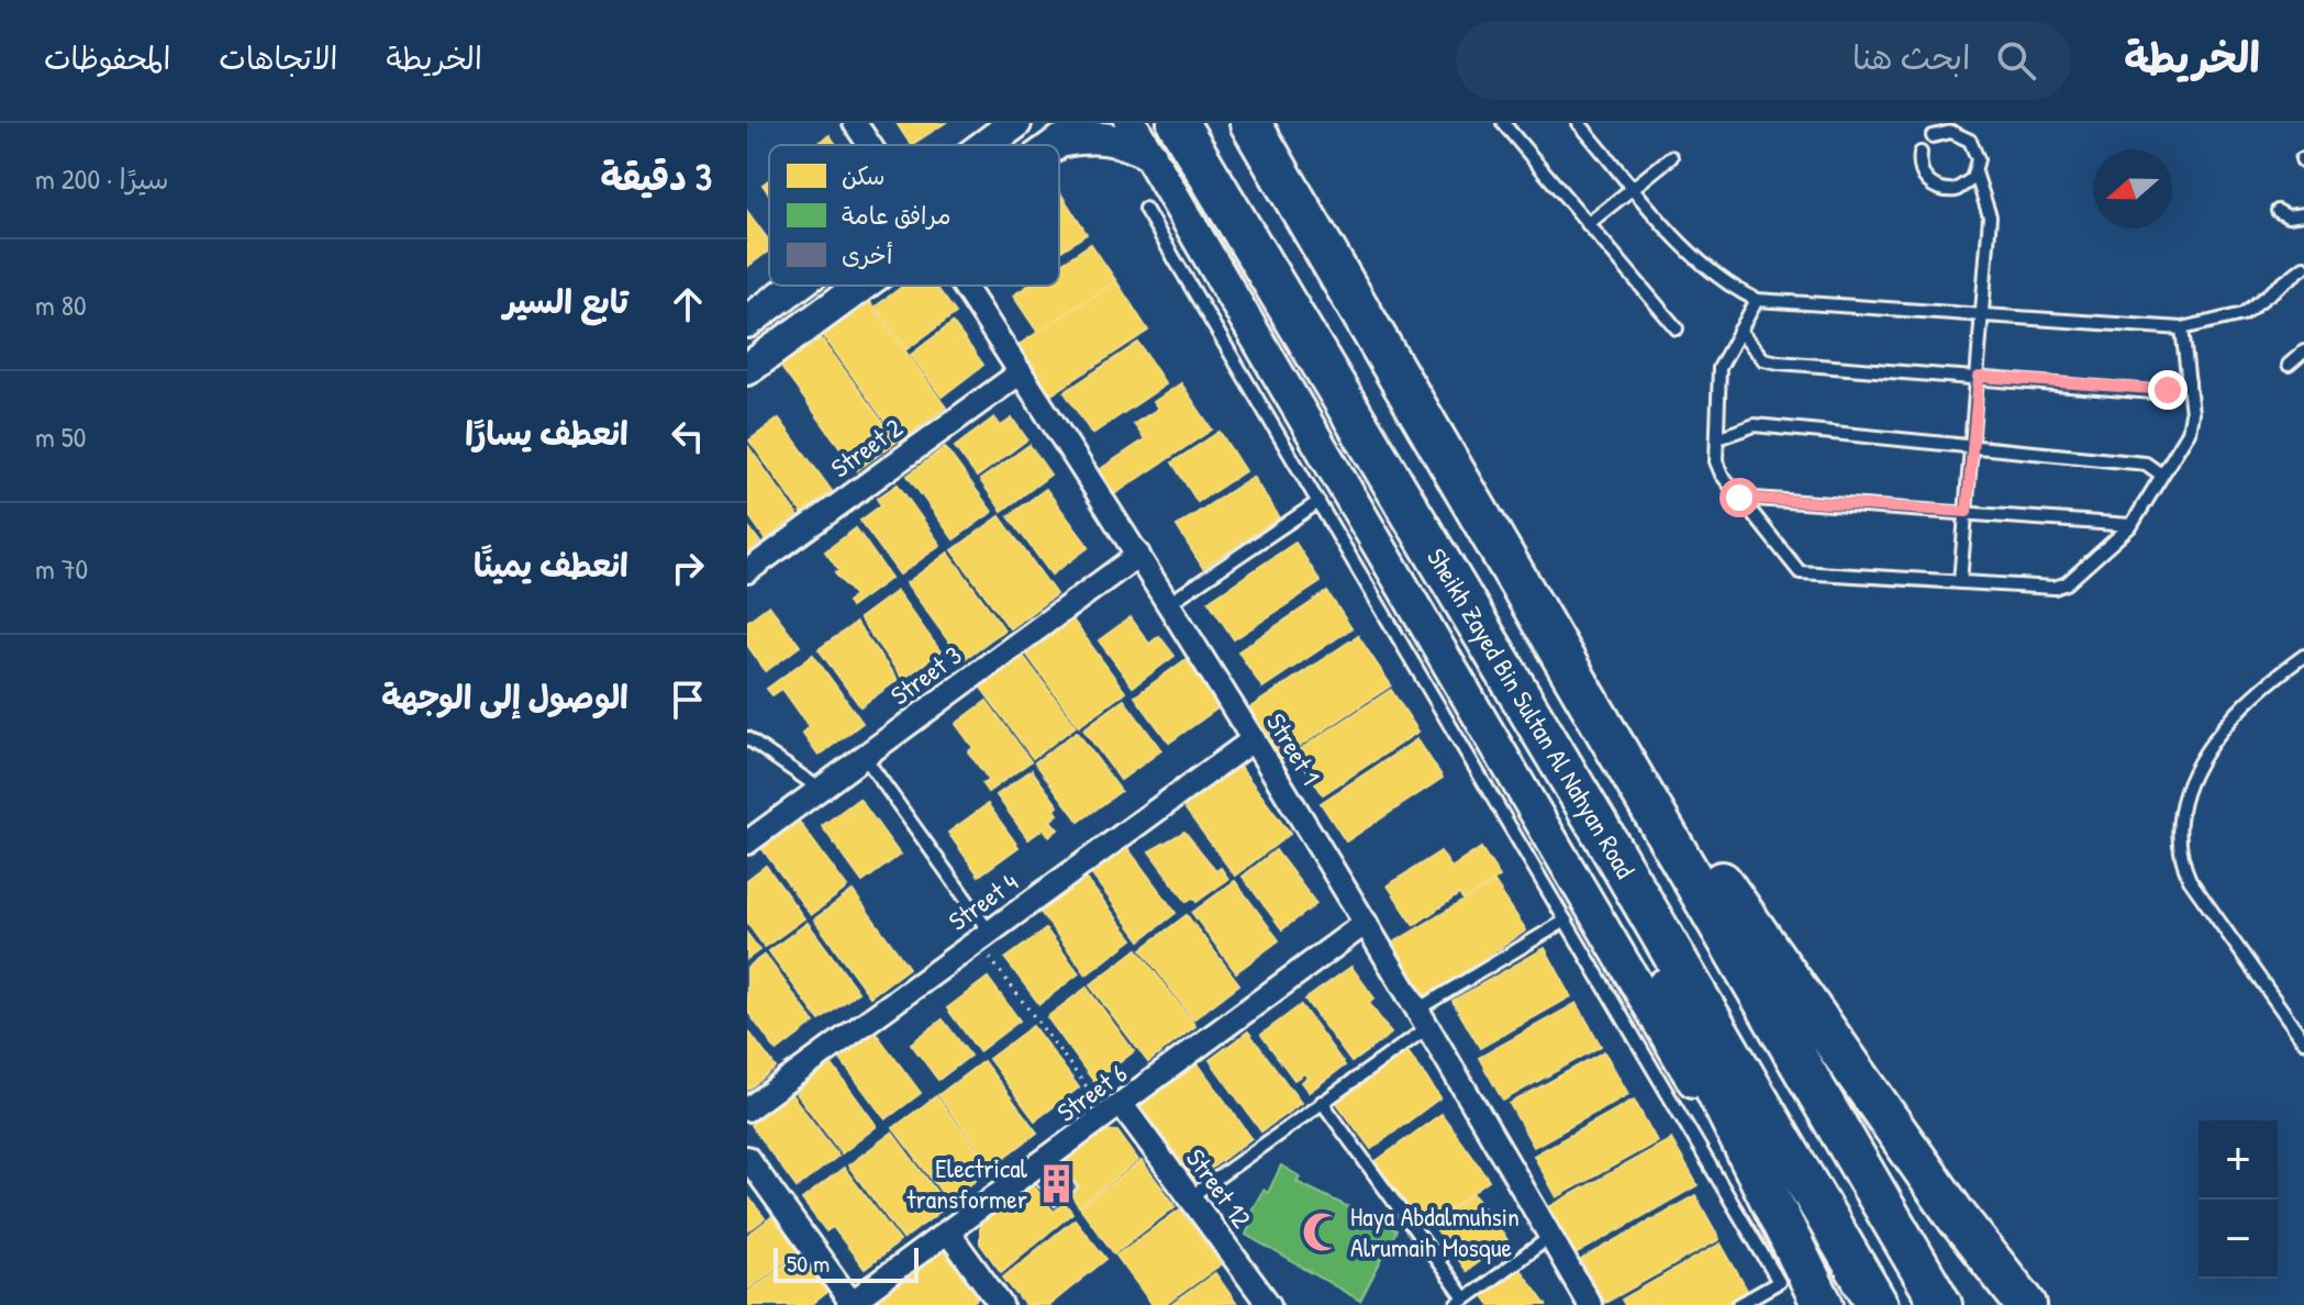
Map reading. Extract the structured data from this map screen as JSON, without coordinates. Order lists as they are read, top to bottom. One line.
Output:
{"streets":{"highway":["Sheikh Zayed Bin Sultan Al Nahyan Road"],"street":["Street 2","Street 3","Street 1","Street 4","Street 6","Street 12"]},"crossings":[["Street 2","Street 1"],["Street 3","Street 1"],["Street 1","Street 4"],["Street 1","Street 6"],["Street 6","Street 12"]],"places":{"building":["Electrical transformer"],"mosque":["Haya Abdalmuhsin Alrumaih Mosque"]},"legend":["سكن","مرافق عامة","أخرى"],"scale_bar":"50 m","north":"left","page":{"header":"الخريطة","search":"ابحث هنا","nav":["الخريطة","الاتجاهات","المحفوظات"],"heading":["3 دقيقة","سيرًا · 200 m"],"list":[["تابع السير","80 m"],["انعطف يسارًا","50 m"],["انعطف يمينًا","70 m"],"الوصول إلى الوجهة"],"map_buttons":["+","−"],"scale":"50 m"}}
